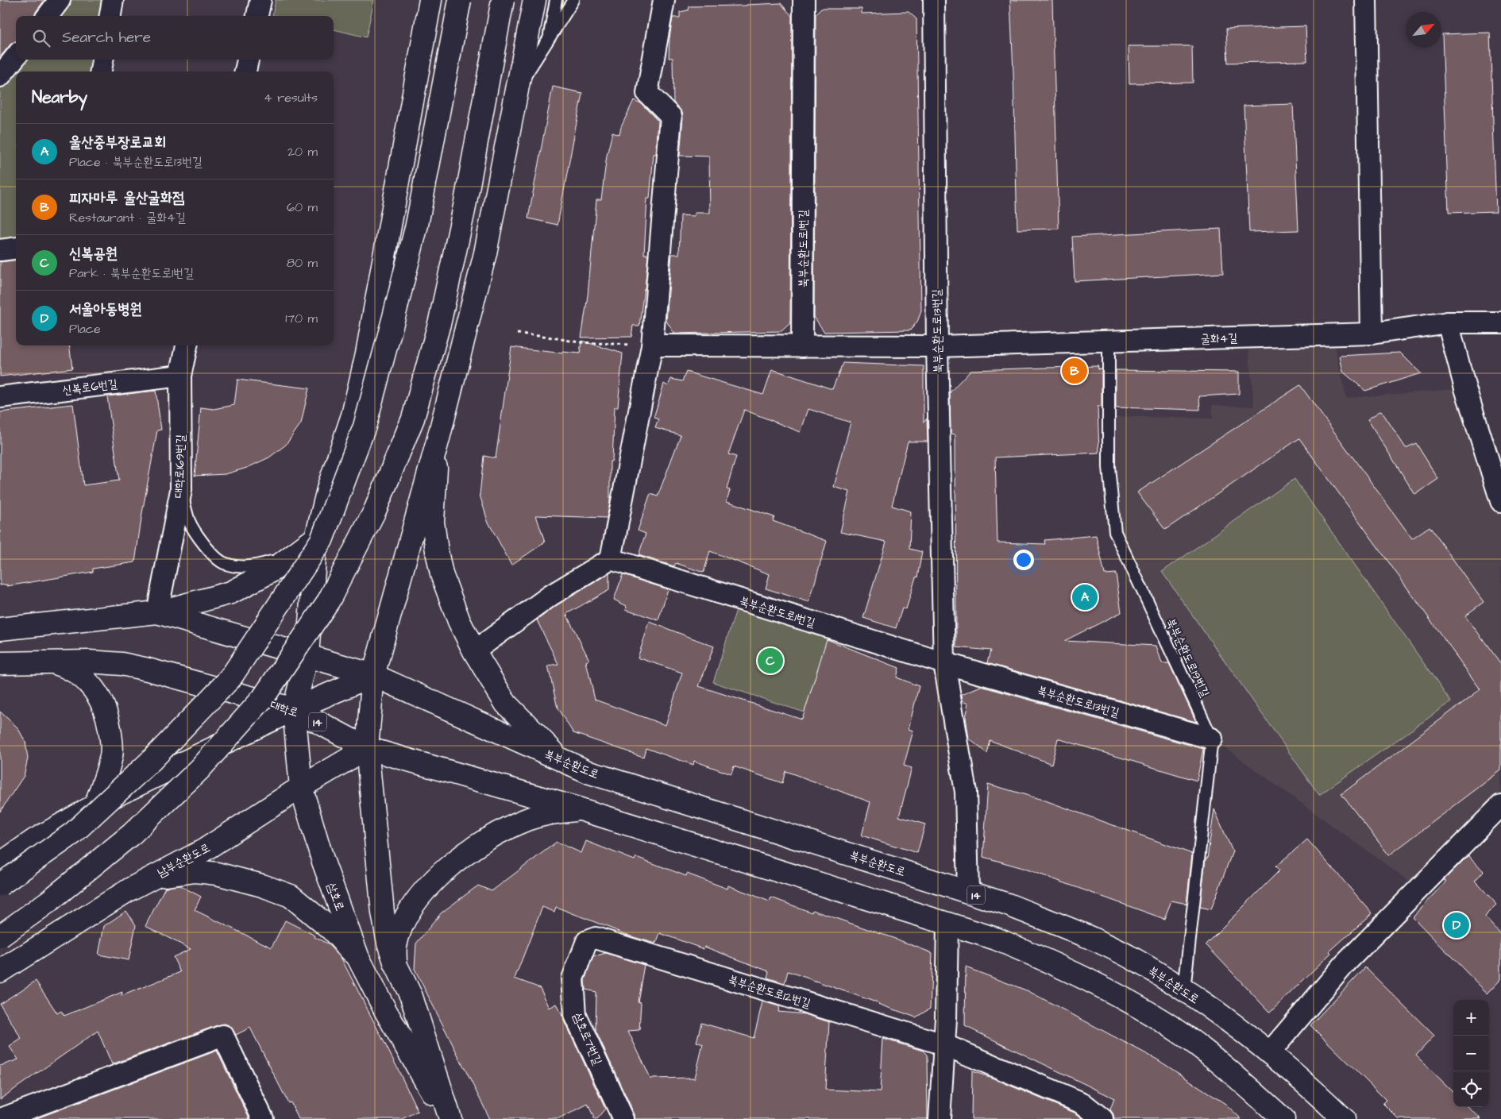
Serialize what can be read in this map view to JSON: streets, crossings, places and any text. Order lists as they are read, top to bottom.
{
  "streets": {
    "main road": [
      "대학로",
      "14",
      "북부순환도로",
      "남부순환도로",
      "삼호로"
    ],
    "street": [
      "북부순환도로1번길",
      "북부순환도로13번길",
      "굴화4길",
      "신복로6번길",
      "대학로169번길",
      "북부순환도로12번길",
      "삼호로7번길"
    ],
    "lane": ["북부순환도로19번길"]
  },
  "crossings": [
    ["북부순환도로1번길", "북부순환도로13번길"],
    ["북부순환도로1번길", "굴화4길"],
    ["북부순환도로13번길", "굴화4길"],
    ["북부순환도로13번길", "북부순환도로19번길"],
    ["북부순환도로13번길", "북부순환도로"],
    ["굴화4길", "북부순환도로19번길"],
    ["신복로6번길", "대학로169번길"],
    ["대학로169번길", "14"],
    ["대학로", "14"],
    ["대학로", "남부순환도로"],
    ["대학로", "삼호로"],
    ["14", "북부순환도로"],
    ["14", "삼호로"],
    ["남부순환도로", "삼호로"],
    ["북부순환도로12번길", "삼호로7번길"]
  ],
  "north": "top right",
  "page": {
    "search": "Search here",
    "heading": ["Nearby", "4 results"],
    "list": [
      {
        "mark": "A",
        "name": "울산중부장로교회",
        "note": "Place · 북부순환도로13번길",
        "value": "20 m"
      },
      {
        "mark": "B",
        "name": "피자마루 울산굴화점",
        "note": "Restaurant · 굴화4길",
        "value": "60 m"
      },
      {
        "mark": "C",
        "name": "신복공원",
        "note": "Park · 북부순환도로1번길",
        "value": "80 m"
      },
      {
        "mark": "D",
        "name": "서울아동병원",
        "note": "Place",
        "value": "170 m"
      }
    ],
    "pins": [
      "B",
      "A",
      "C",
      "D"
    ],
    "map_buttons": ["+", "−"]
  }
}
